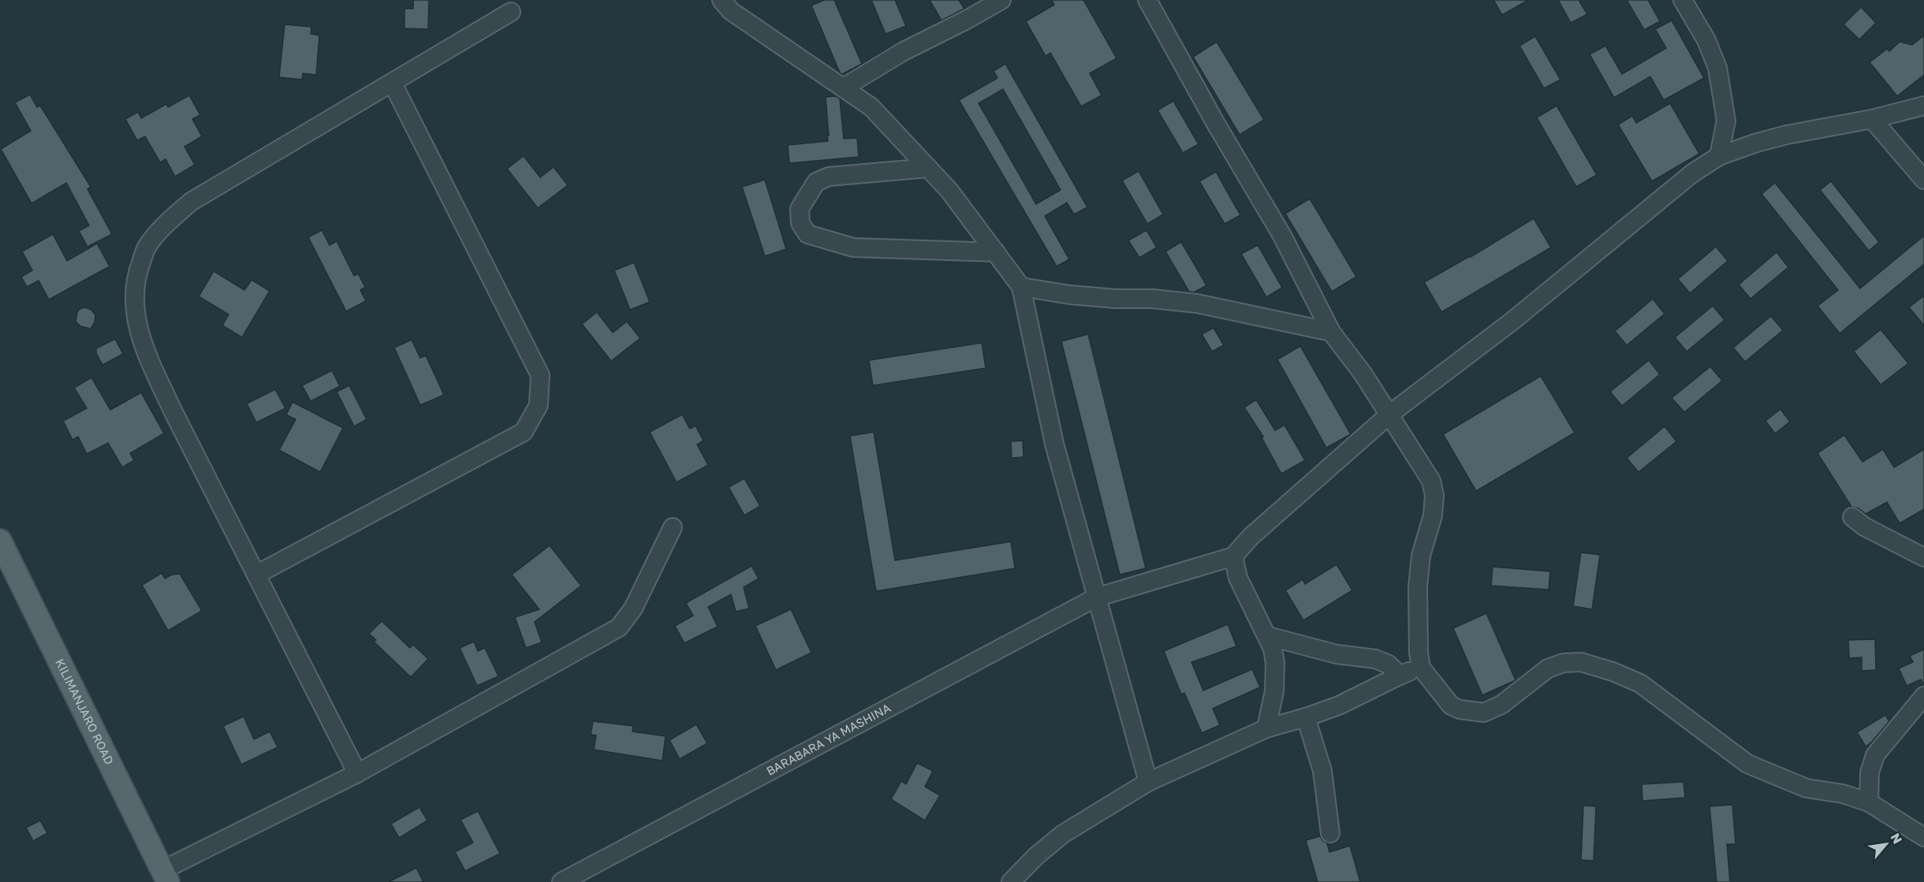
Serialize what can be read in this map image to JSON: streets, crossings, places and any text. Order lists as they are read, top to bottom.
{
  "streets": {
    "main road": ["KILIMANJARO ROAD"],
    "street": ["BARABARA YA MASHINA"]
  },
  "north": "top right"
}
